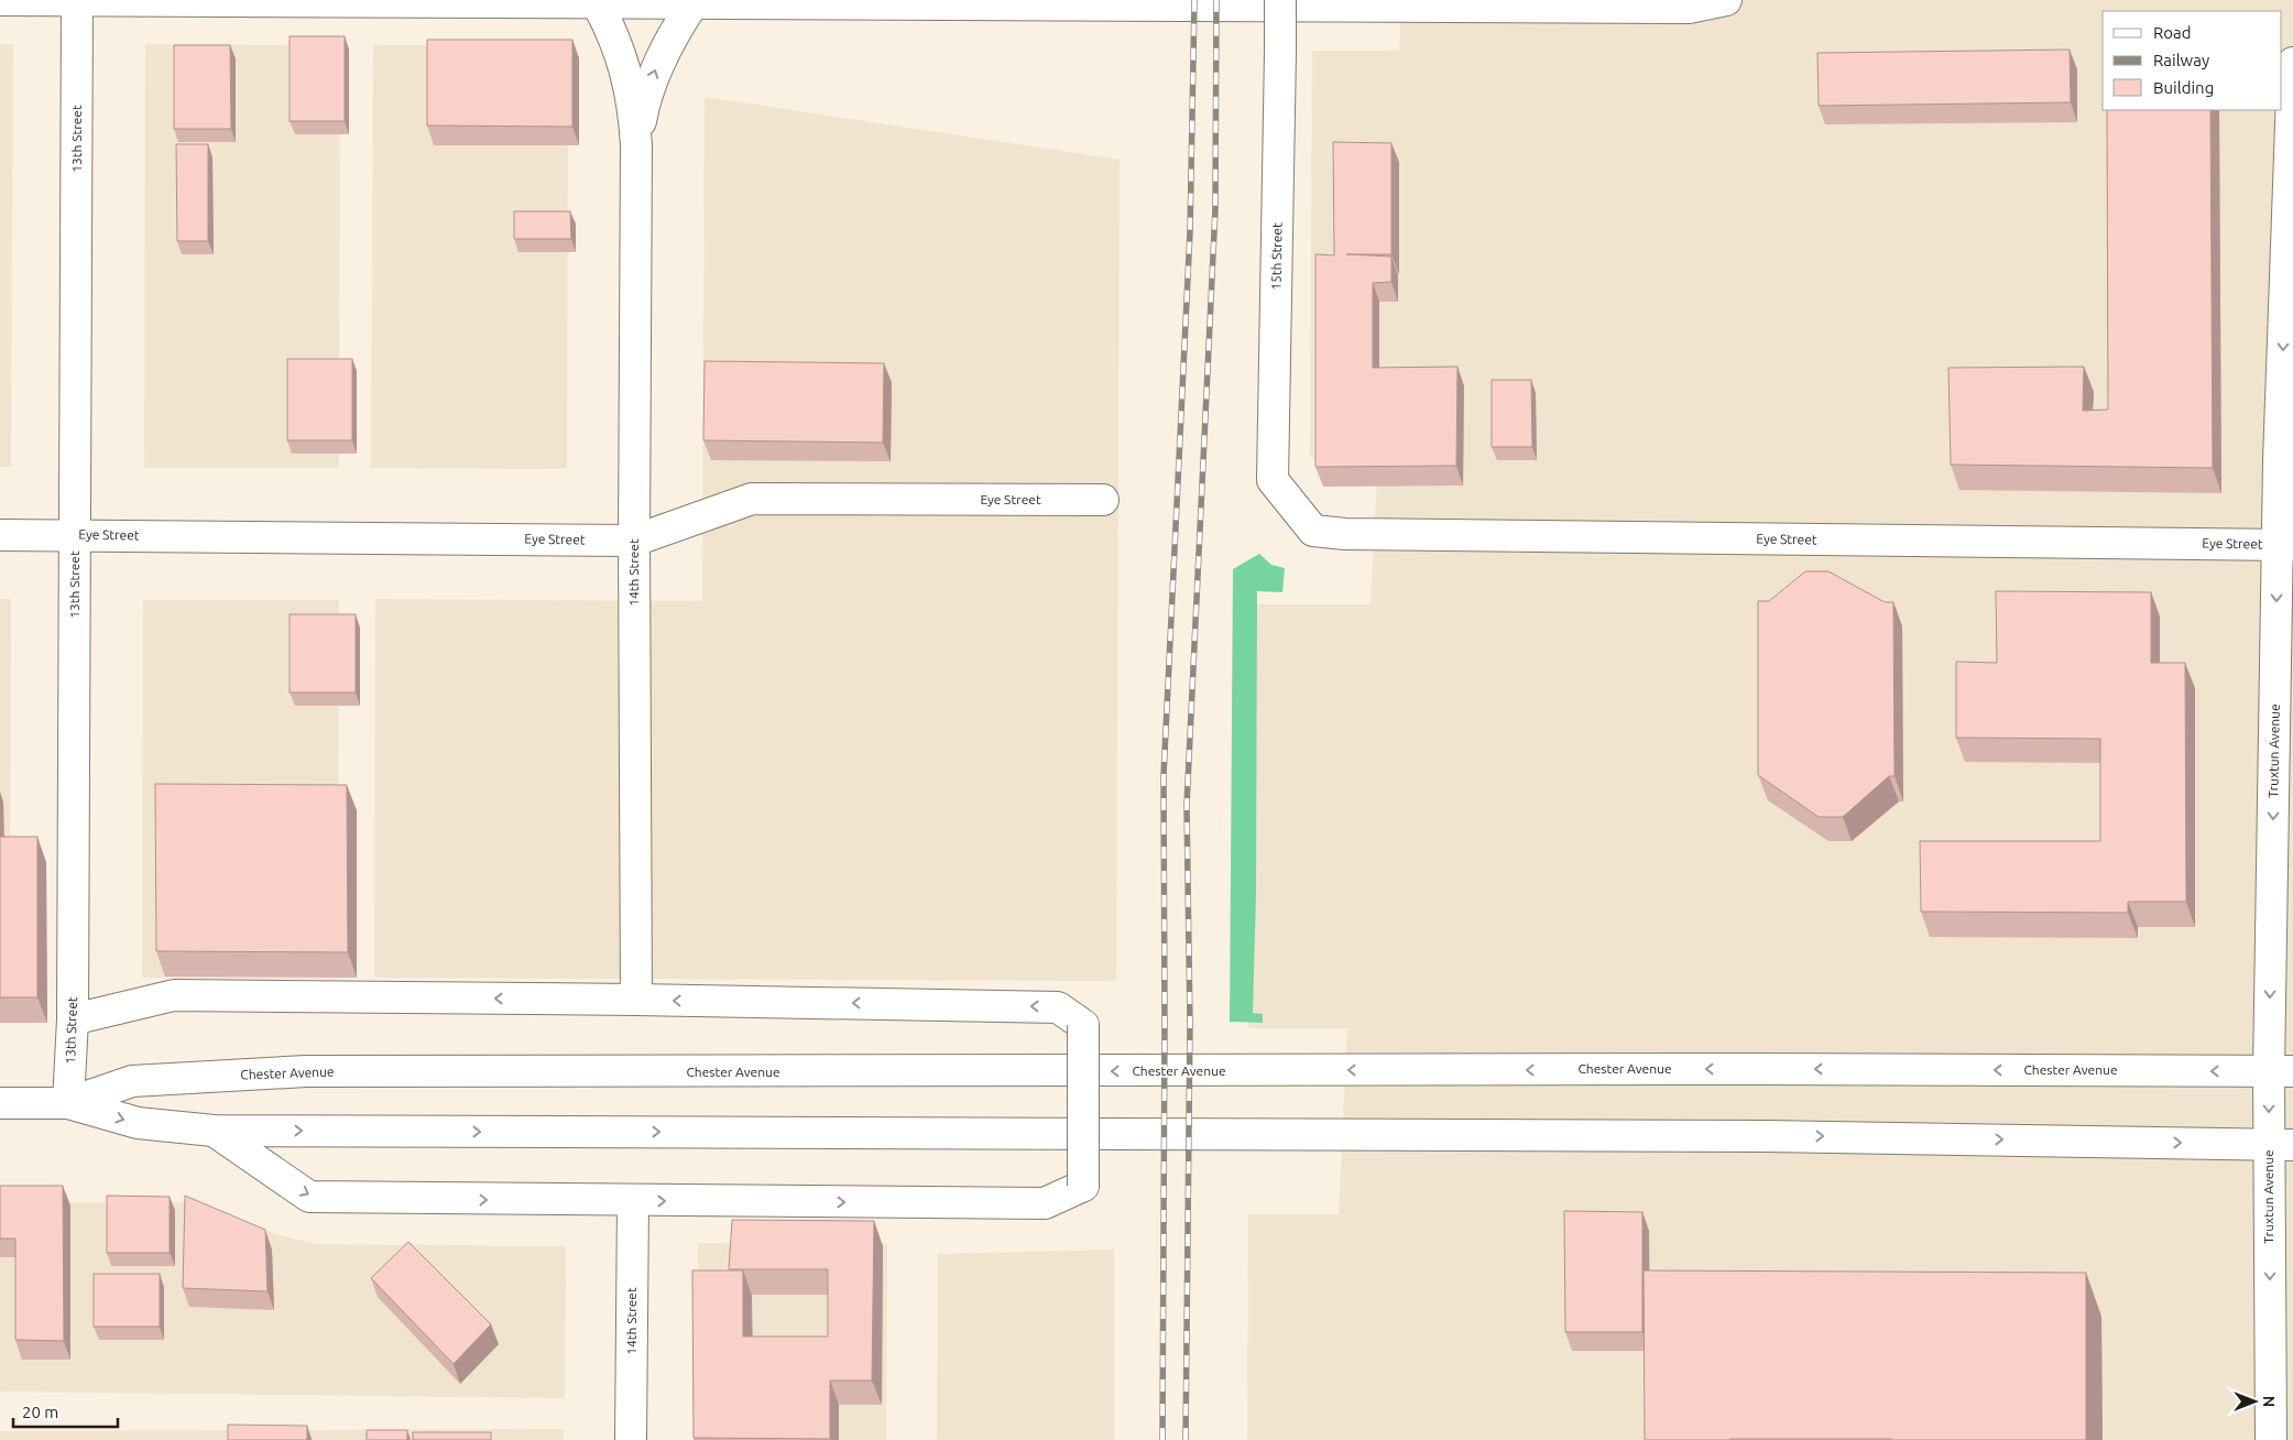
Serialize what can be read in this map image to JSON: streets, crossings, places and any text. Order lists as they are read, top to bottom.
{
  "streets": {
    "street": [
      "13th Street",
      "15th Street",
      "Eye Street",
      "14th Street",
      "Truxtun Avenue",
      "Chester Avenue"
    ]
  },
  "crossings": [
    ["13th Street", "Eye Street"],
    ["13th Street", "Chester Avenue"],
    ["15th Street", "Eye Street"],
    ["Eye Street", "14th Street"],
    ["Eye Street", "Truxtun Avenue"],
    ["Truxtun Avenue", "Chester Avenue"]
  ],
  "one_way": ["Truxtun Avenue"],
  "legend": ["Road", "Railway", "Building"],
  "scale_bar": "20 m",
  "north": "right"
}
